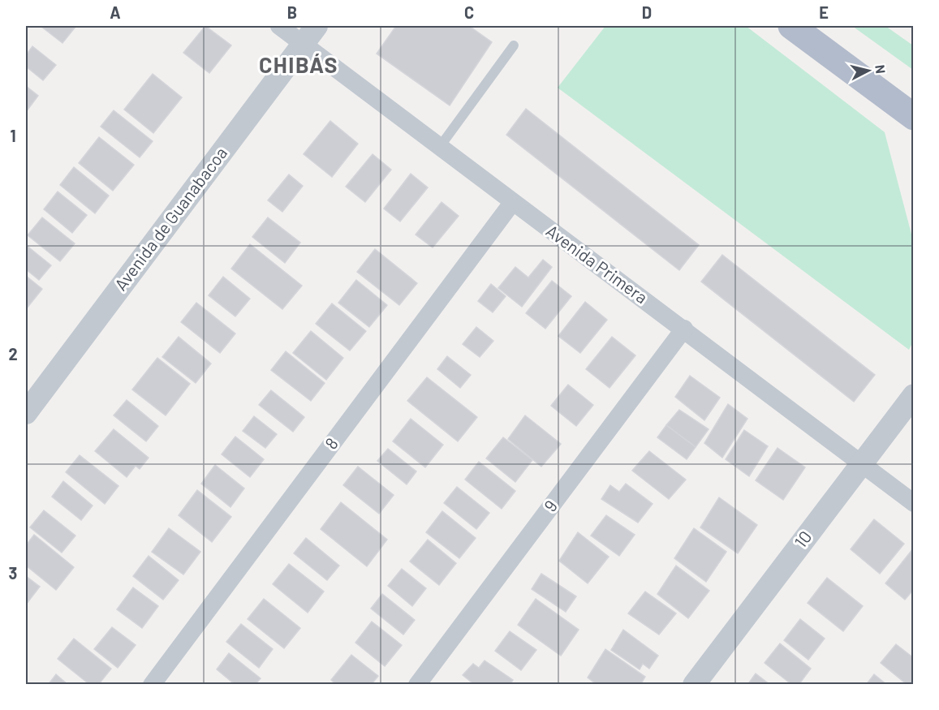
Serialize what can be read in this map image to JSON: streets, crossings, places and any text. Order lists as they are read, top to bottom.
{
  "streets": {
    "street": [
      "Avenida de Guanabacoa",
      "Avenida Primera",
      "8",
      "9",
      "10"
    ]
  },
  "crossings": [
    ["Avenida de Guanabacoa", "Avenida Primera"],
    ["Avenida Primera", "8"],
    ["Avenida Primera", "9"],
    ["Avenida Primera", "10"]
  ],
  "districts": ["CHIBÁS"],
  "north": "right",
  "grid": {
    "columns": [
      "A",
      "B",
      "C",
      "D",
      "E"
    ],
    "rows": ["1", "2", "3"]
  }
}
